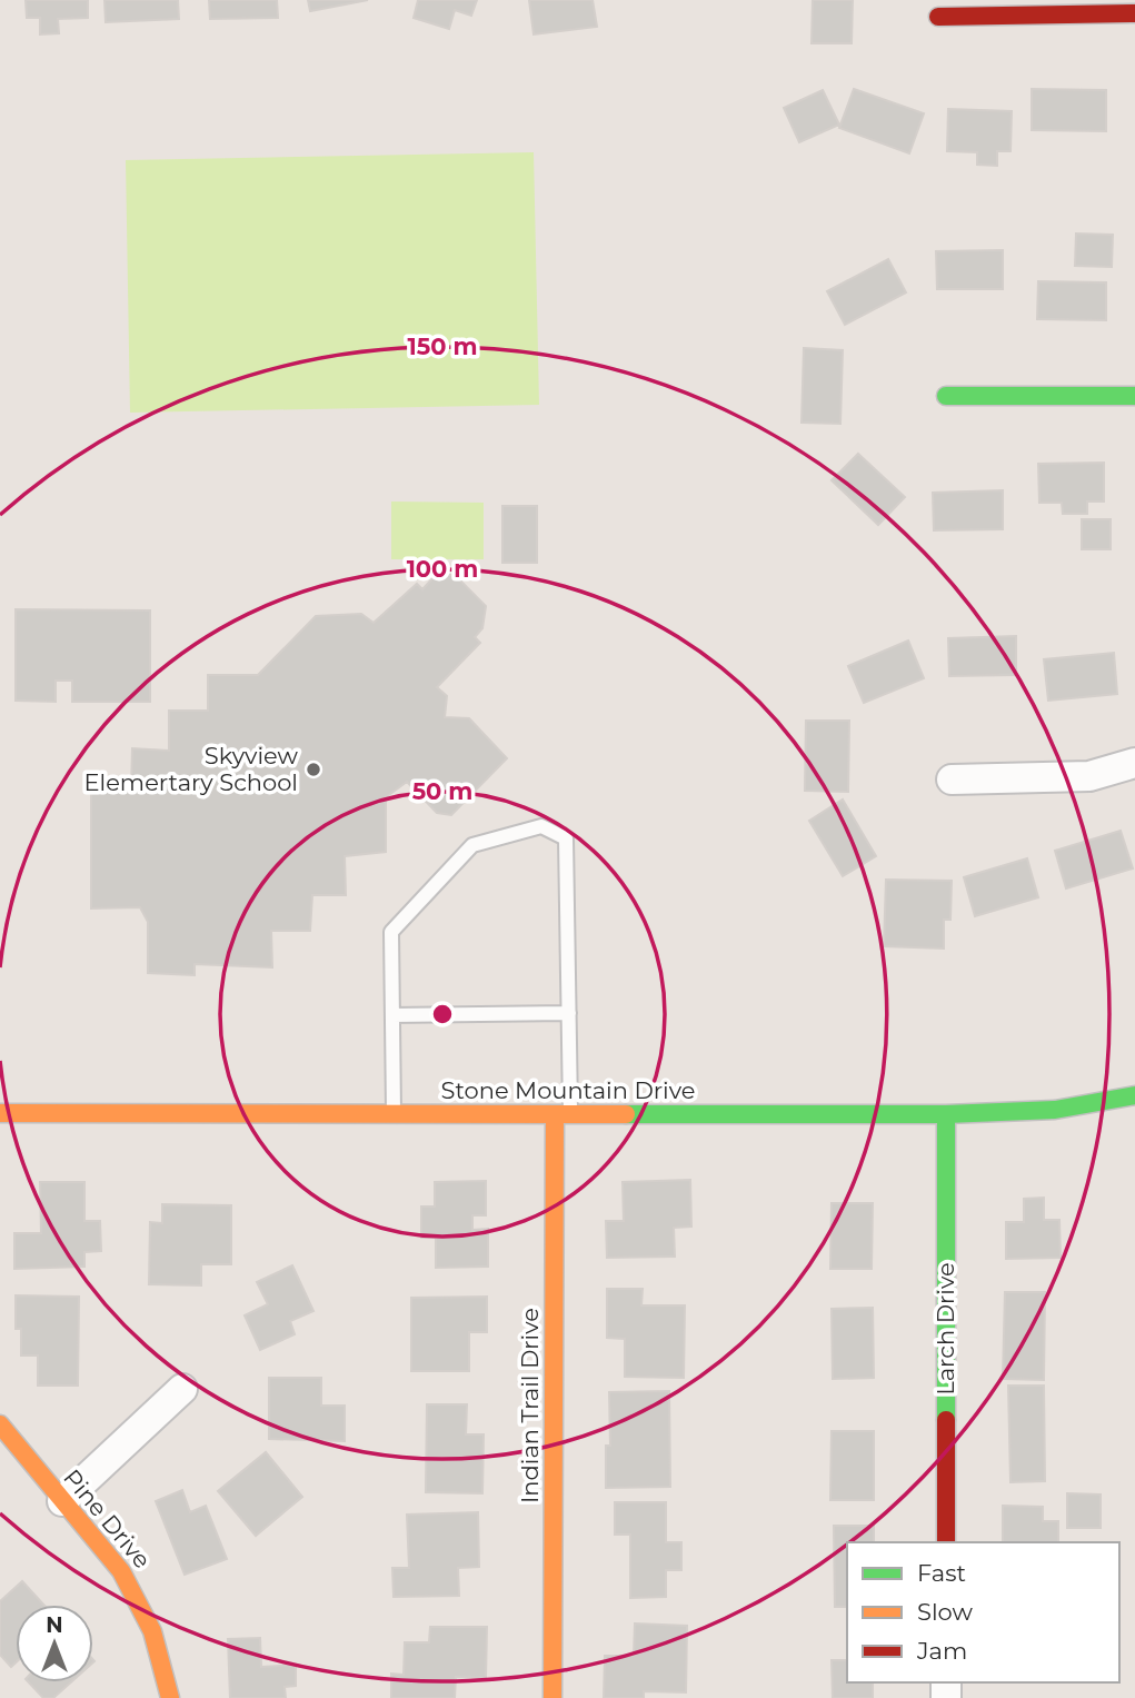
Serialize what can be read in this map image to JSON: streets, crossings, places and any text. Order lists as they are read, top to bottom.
{
  "streets": {
    "street": [
      "Stone Mountain Drive",
      "Larch Drive",
      "Indian Trail Drive",
      "Pine Drive"
    ]
  },
  "crossings": [
    ["Stone Mountain Drive", "Larch Drive"],
    ["Stone Mountain Drive", "Indian Trail Drive"]
  ],
  "places": ["Skyview Elemertary School"],
  "legend": ["Fast", "Slow", "Jam"],
  "north": "top",
  "rings": ["150 m", "100 m", "50 m"]
}
